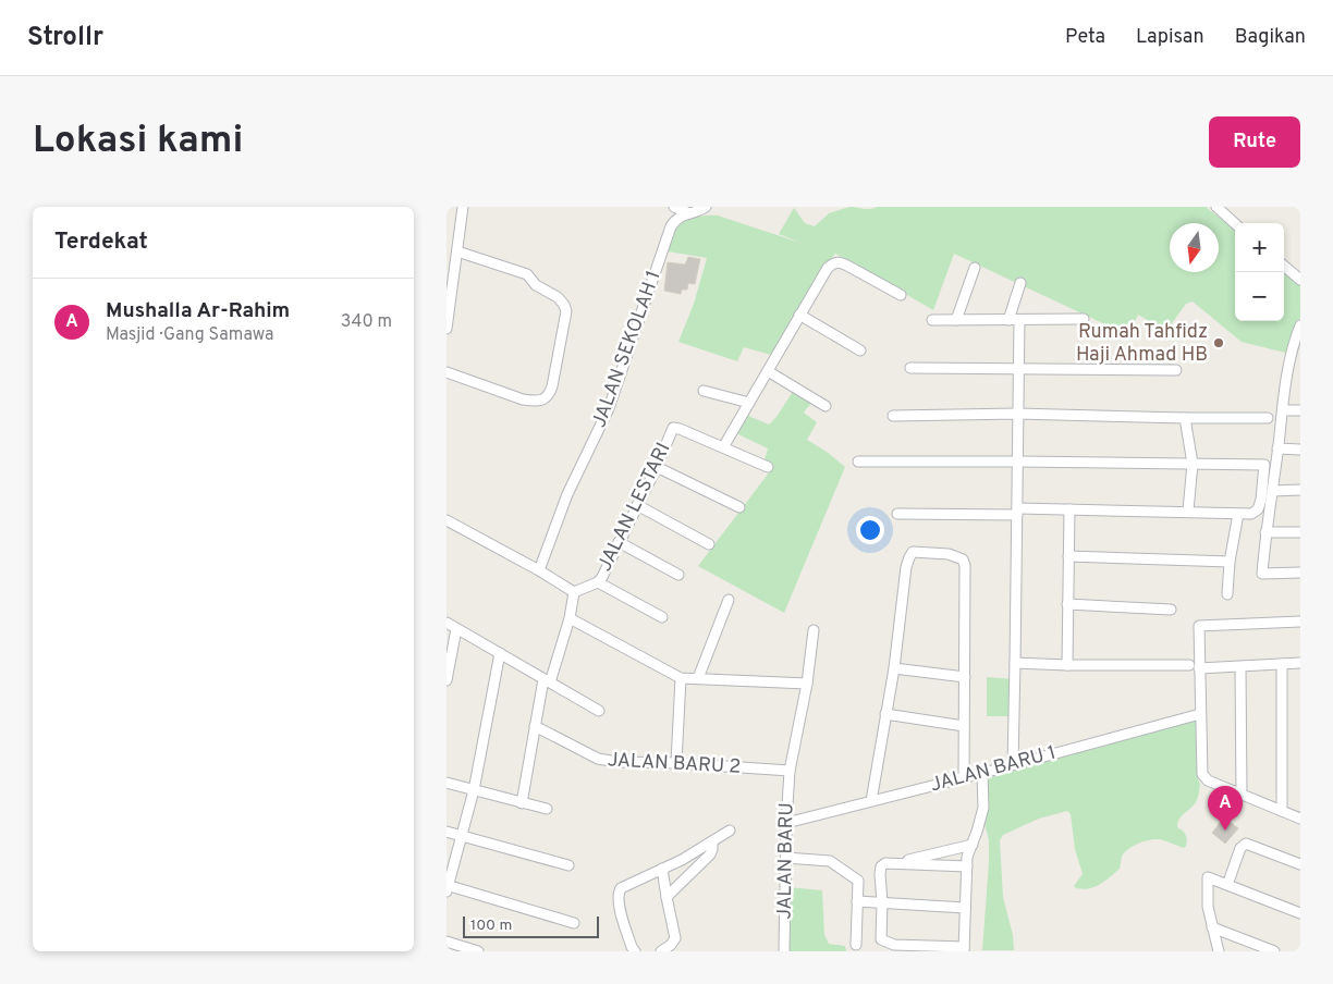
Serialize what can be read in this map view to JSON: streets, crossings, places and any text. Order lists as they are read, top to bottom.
{
  "streets": {
    "street": [
      "JALAN SEKOLAH 1",
      "JALAN LESTARI",
      "JALAN BARU 2",
      "JALAN BARU 1",
      "JALAN BARU"
    ]
  },
  "crossings": [
    ["JALAN BARU 2", "JALAN BARU"],
    ["JALAN BARU 1", "JALAN BARU"]
  ],
  "places": ["Rumah Tahfidz Haji Ahmad HB"],
  "scale_bar": "100 m",
  "north": "bottom",
  "page": {
    "header": "Strollr",
    "nav": ["Peta", "Lapisan", "Bagikan"],
    "buttons": "Rute",
    "title": "Lokasi kami",
    "heading": "Terdekat",
    "map_buttons": ["+", "−"],
    "list": [
      {
        "mark": "A",
        "name": "Mushalla Ar-Rahim",
        "note": "Masjid · Gang Samawa",
        "value": "340 m"
      }
    ],
    "pins": "A",
    "scale": "100 m"
  }
}
